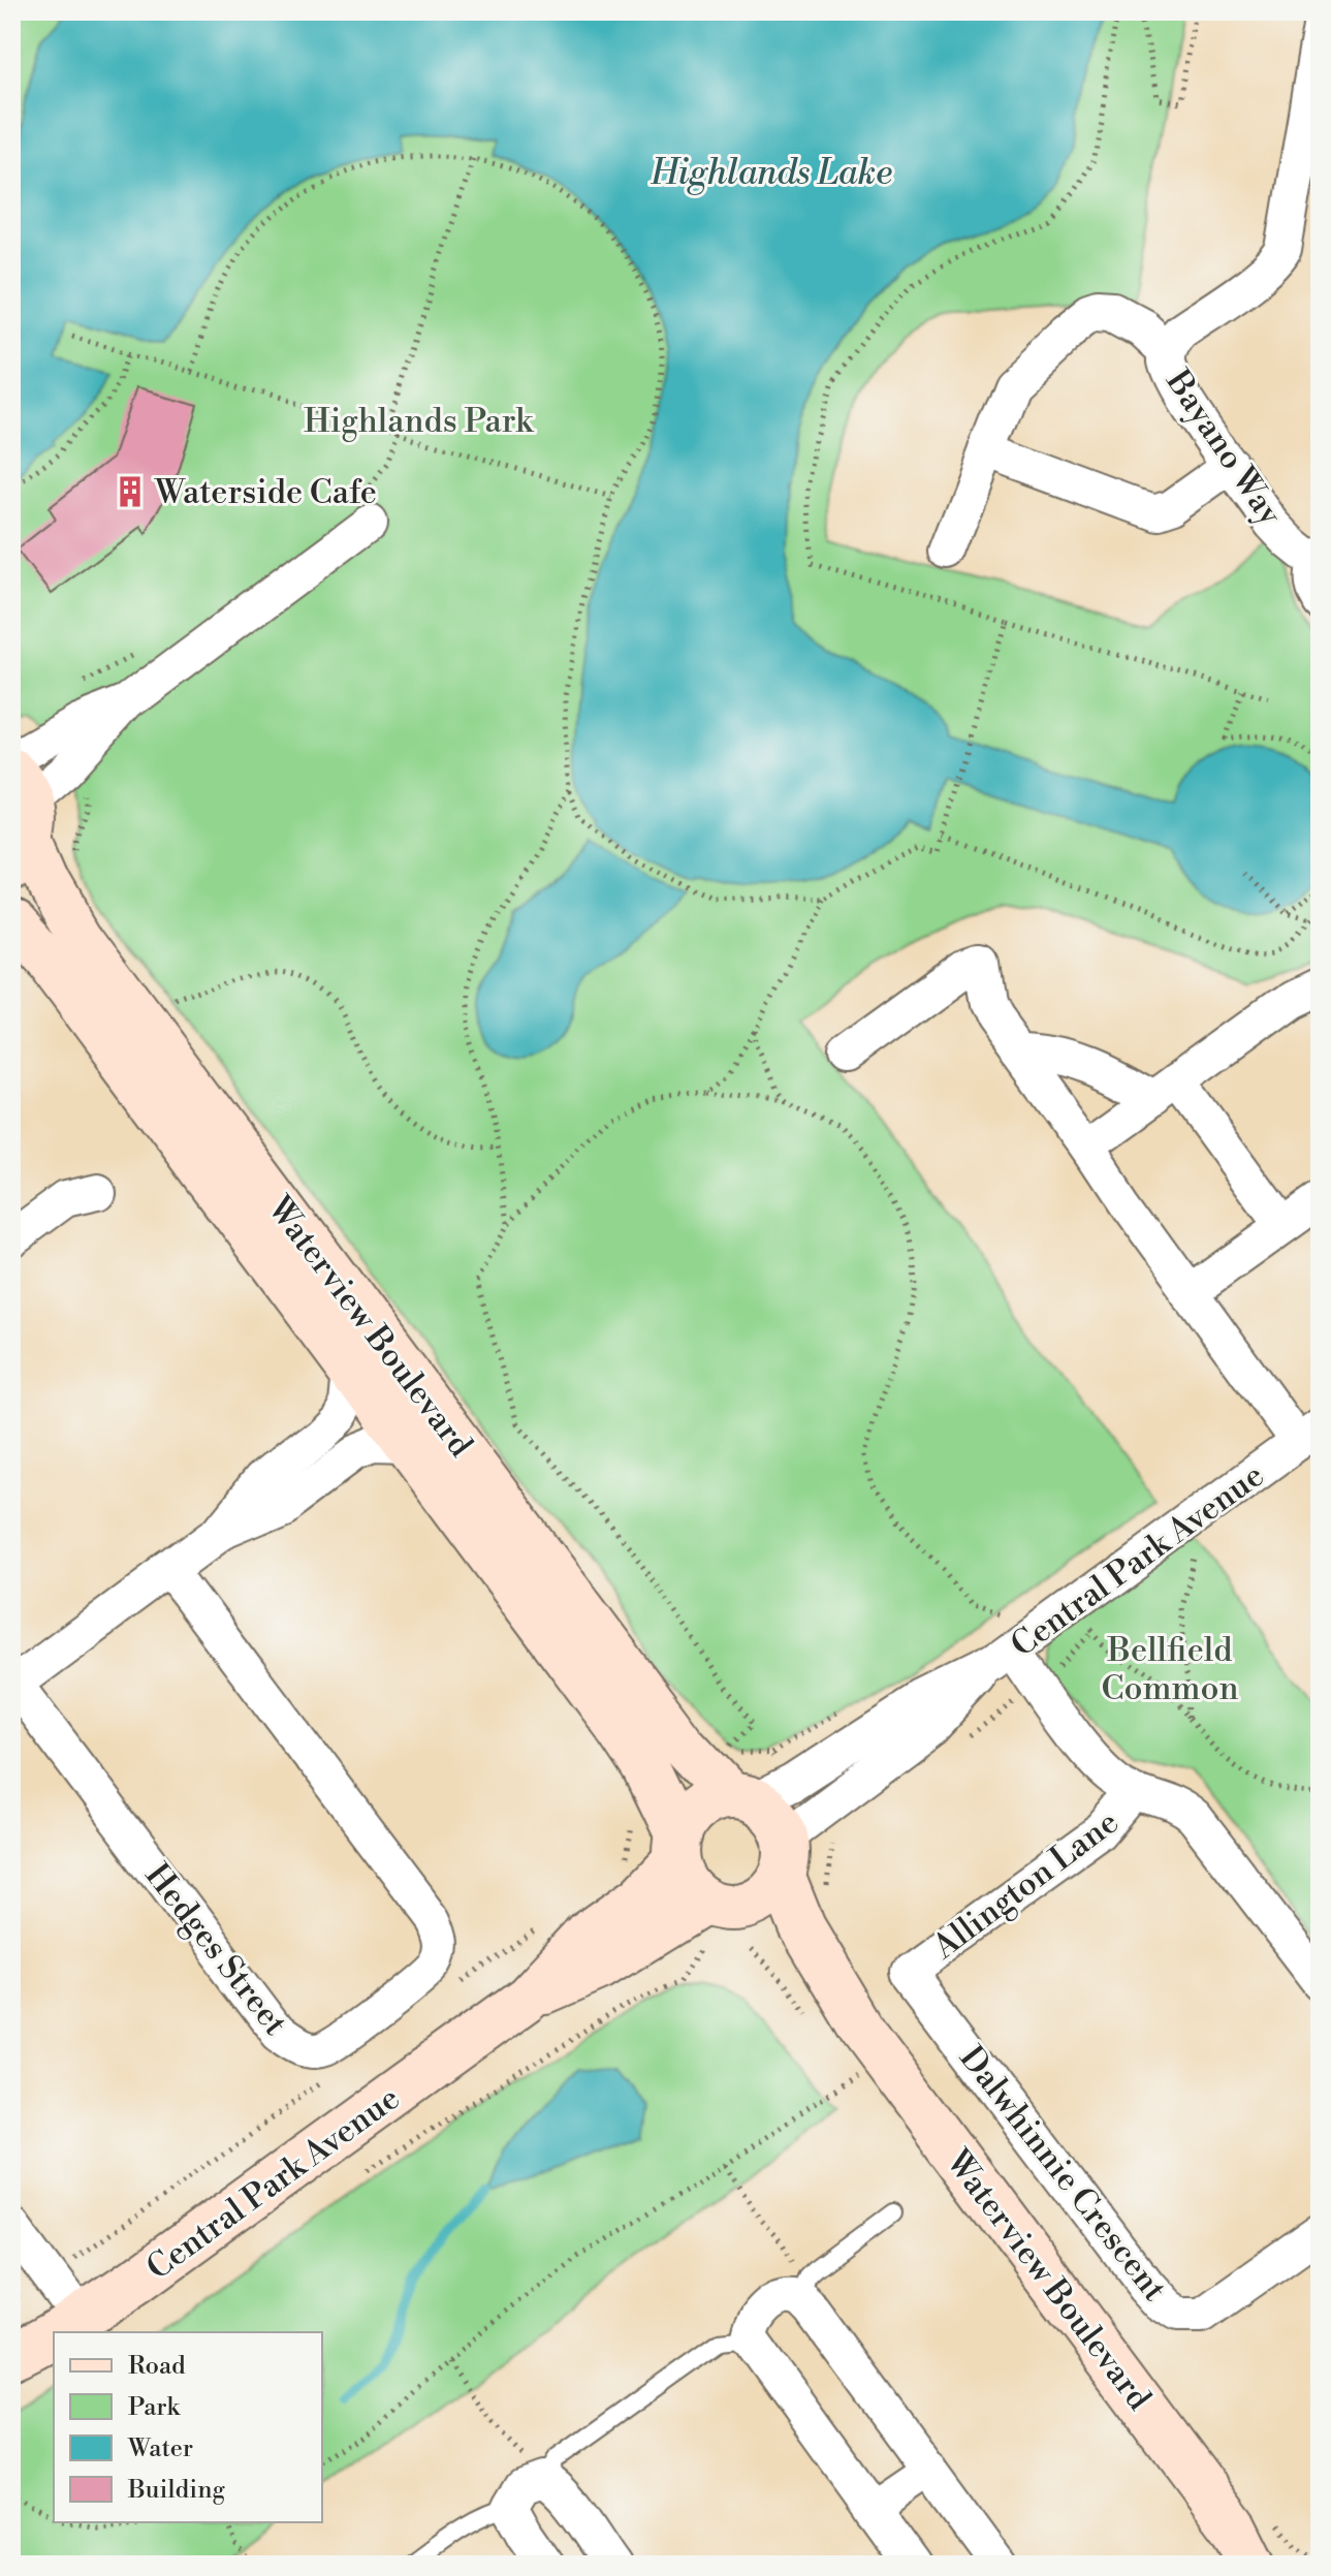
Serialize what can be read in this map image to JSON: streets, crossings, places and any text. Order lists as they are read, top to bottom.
{
  "streets": {
    "street": [
      "Bayano Way",
      "Waterview Boulevard",
      "Central Park Avenue",
      "Allington Lane",
      "Hedges Street",
      "Dalwhinnie Crescent"
    ]
  },
  "crossings": [
    ["Waterview Boulevard", "Central Park Avenue"],
    ["Allington Lane", "Dalwhinnie Crescent"]
  ],
  "water": ["Highlands Lake"],
  "parks": ["Highlands Park", "Bellfield Common"],
  "places": {
    "building": ["Waterside Cafe"]
  },
  "legend": [
    "Road",
    "Park",
    "Water",
    "Building"
  ]
}
